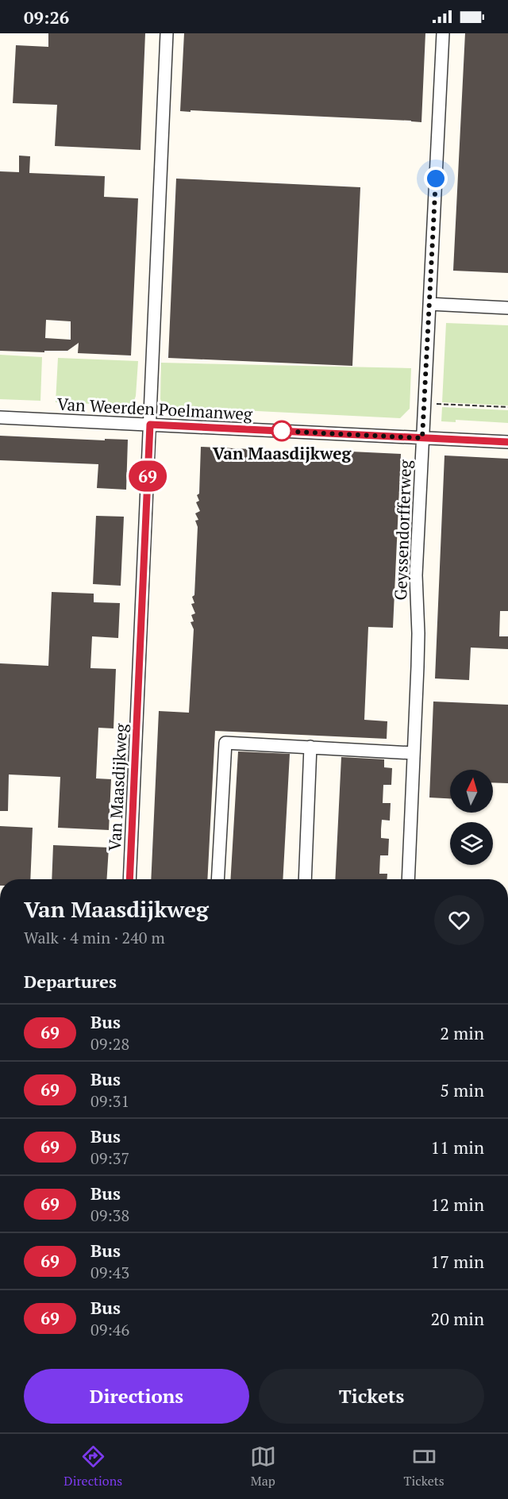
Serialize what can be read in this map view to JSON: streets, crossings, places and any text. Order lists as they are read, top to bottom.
{
  "streets": {
    "street": ["Van Weerden Poelmanweg", "Geyssendorfferweg", "Van Maasdijkweg"]
  },
  "crossings": [
    ["Van Weerden Poelmanweg", "Geyssendorfferweg"],
    ["Van Weerden Poelmanweg", "Van Maasdijkweg"]
  ],
  "places": ["Van Maasdijkweg"],
  "lines": ["bus line 69"],
  "north": "top",
  "page": {
    "status": "09:26",
    "on_map": "69",
    "heading": [
      ["Van Maasdijkweg", "Walk · 4 min · 240 m"],
      "Departures"
    ],
    "list": [
      {
        "mark": "69",
        "name": "Bus",
        "note": "09:28",
        "value": "2 min"
      },
      {
        "mark": "69",
        "name": "Bus",
        "note": "09:31",
        "value": "5 min"
      },
      {
        "mark": "69",
        "name": "Bus",
        "note": "09:37",
        "value": "11 min"
      },
      {
        "mark": "69",
        "name": "Bus",
        "note": "09:38",
        "value": "12 min"
      },
      {
        "mark": "69",
        "name": "Bus",
        "note": "09:43",
        "value": "17 min"
      },
      {
        "mark": "69",
        "name": "Bus",
        "note": "09:46",
        "value": "20 min"
      }
    ],
    "buttons": ["Directions", "Tickets"],
    "tabs": ["Directions", "Map", "Tickets"]
  }
}
